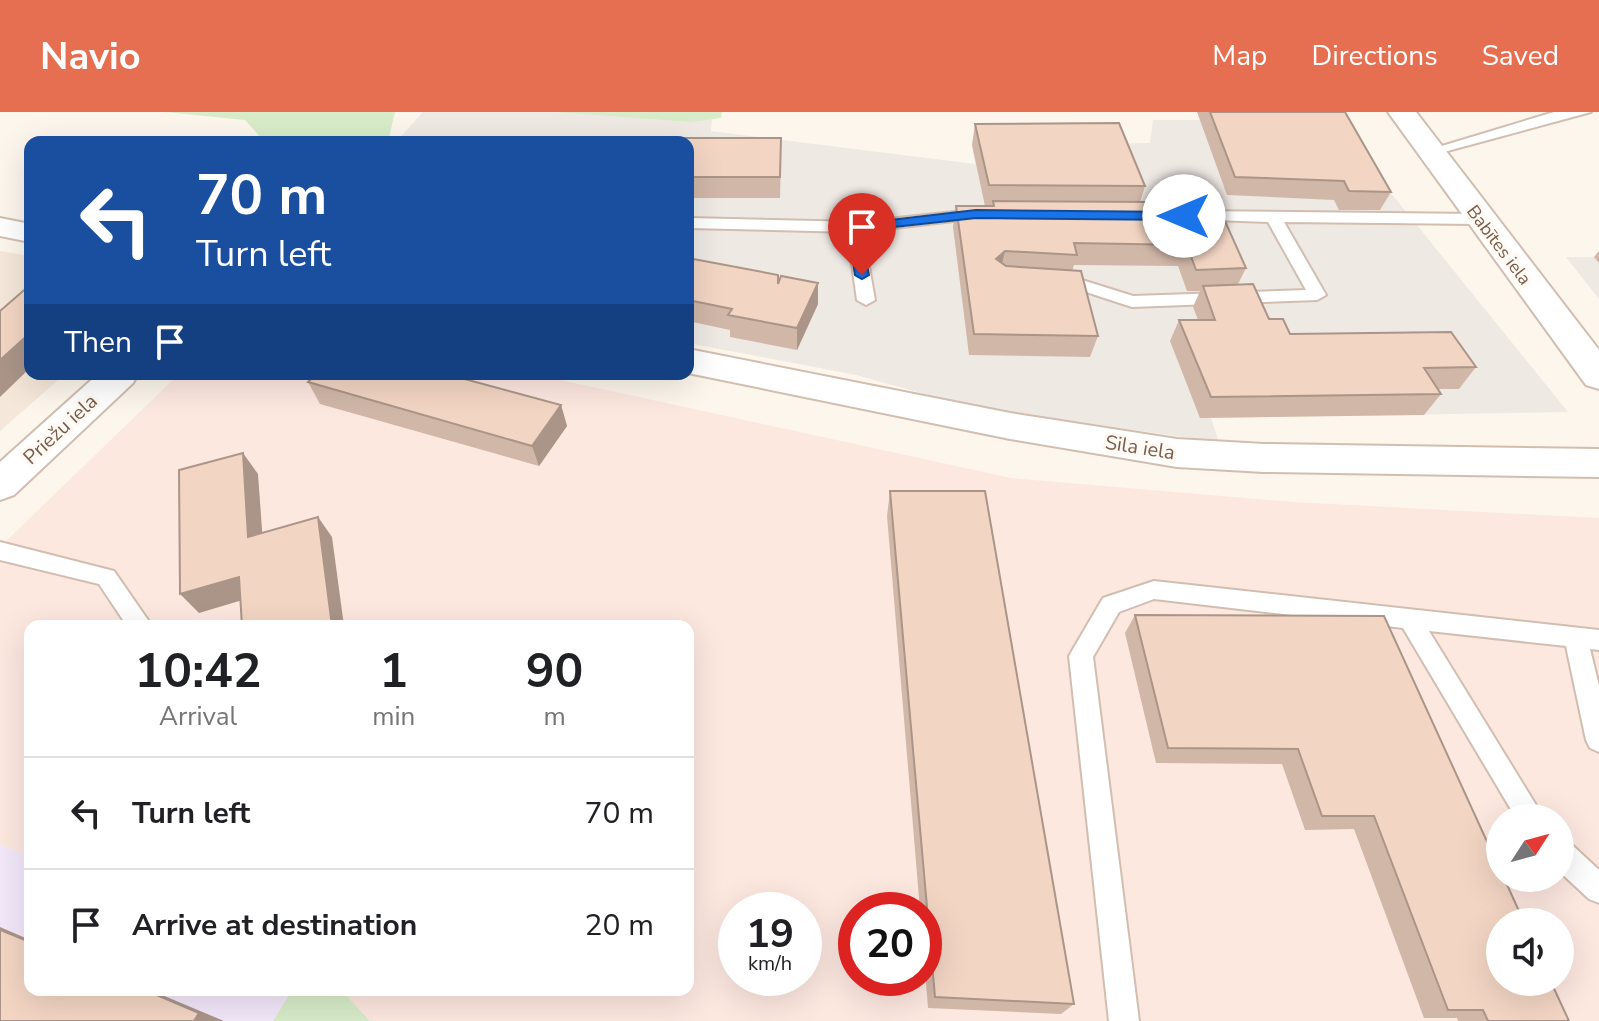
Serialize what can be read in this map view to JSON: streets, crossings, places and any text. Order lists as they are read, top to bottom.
{
  "streets": {
    "street": ["Babītes iela", "Priežu iela", "Sila iela"]
  },
  "north": "top right",
  "page": {
    "header": "Navio",
    "nav": ["Map", "Directions", "Saved"],
    "turn": ["70 m", "Turn left"],
    "then": "Then",
    "eta": [
      "10:42",
      "Arrival",
      "1",
      "min",
      "90",
      "m"
    ],
    "list": [
      {
        "name": "Turn left",
        "value": "70 m"
      },
      {
        "name": "Arrive at destination",
        "value": "20 m"
      }
    ],
    "speed": "19 km/h",
    "limit": "20"
  }
}
